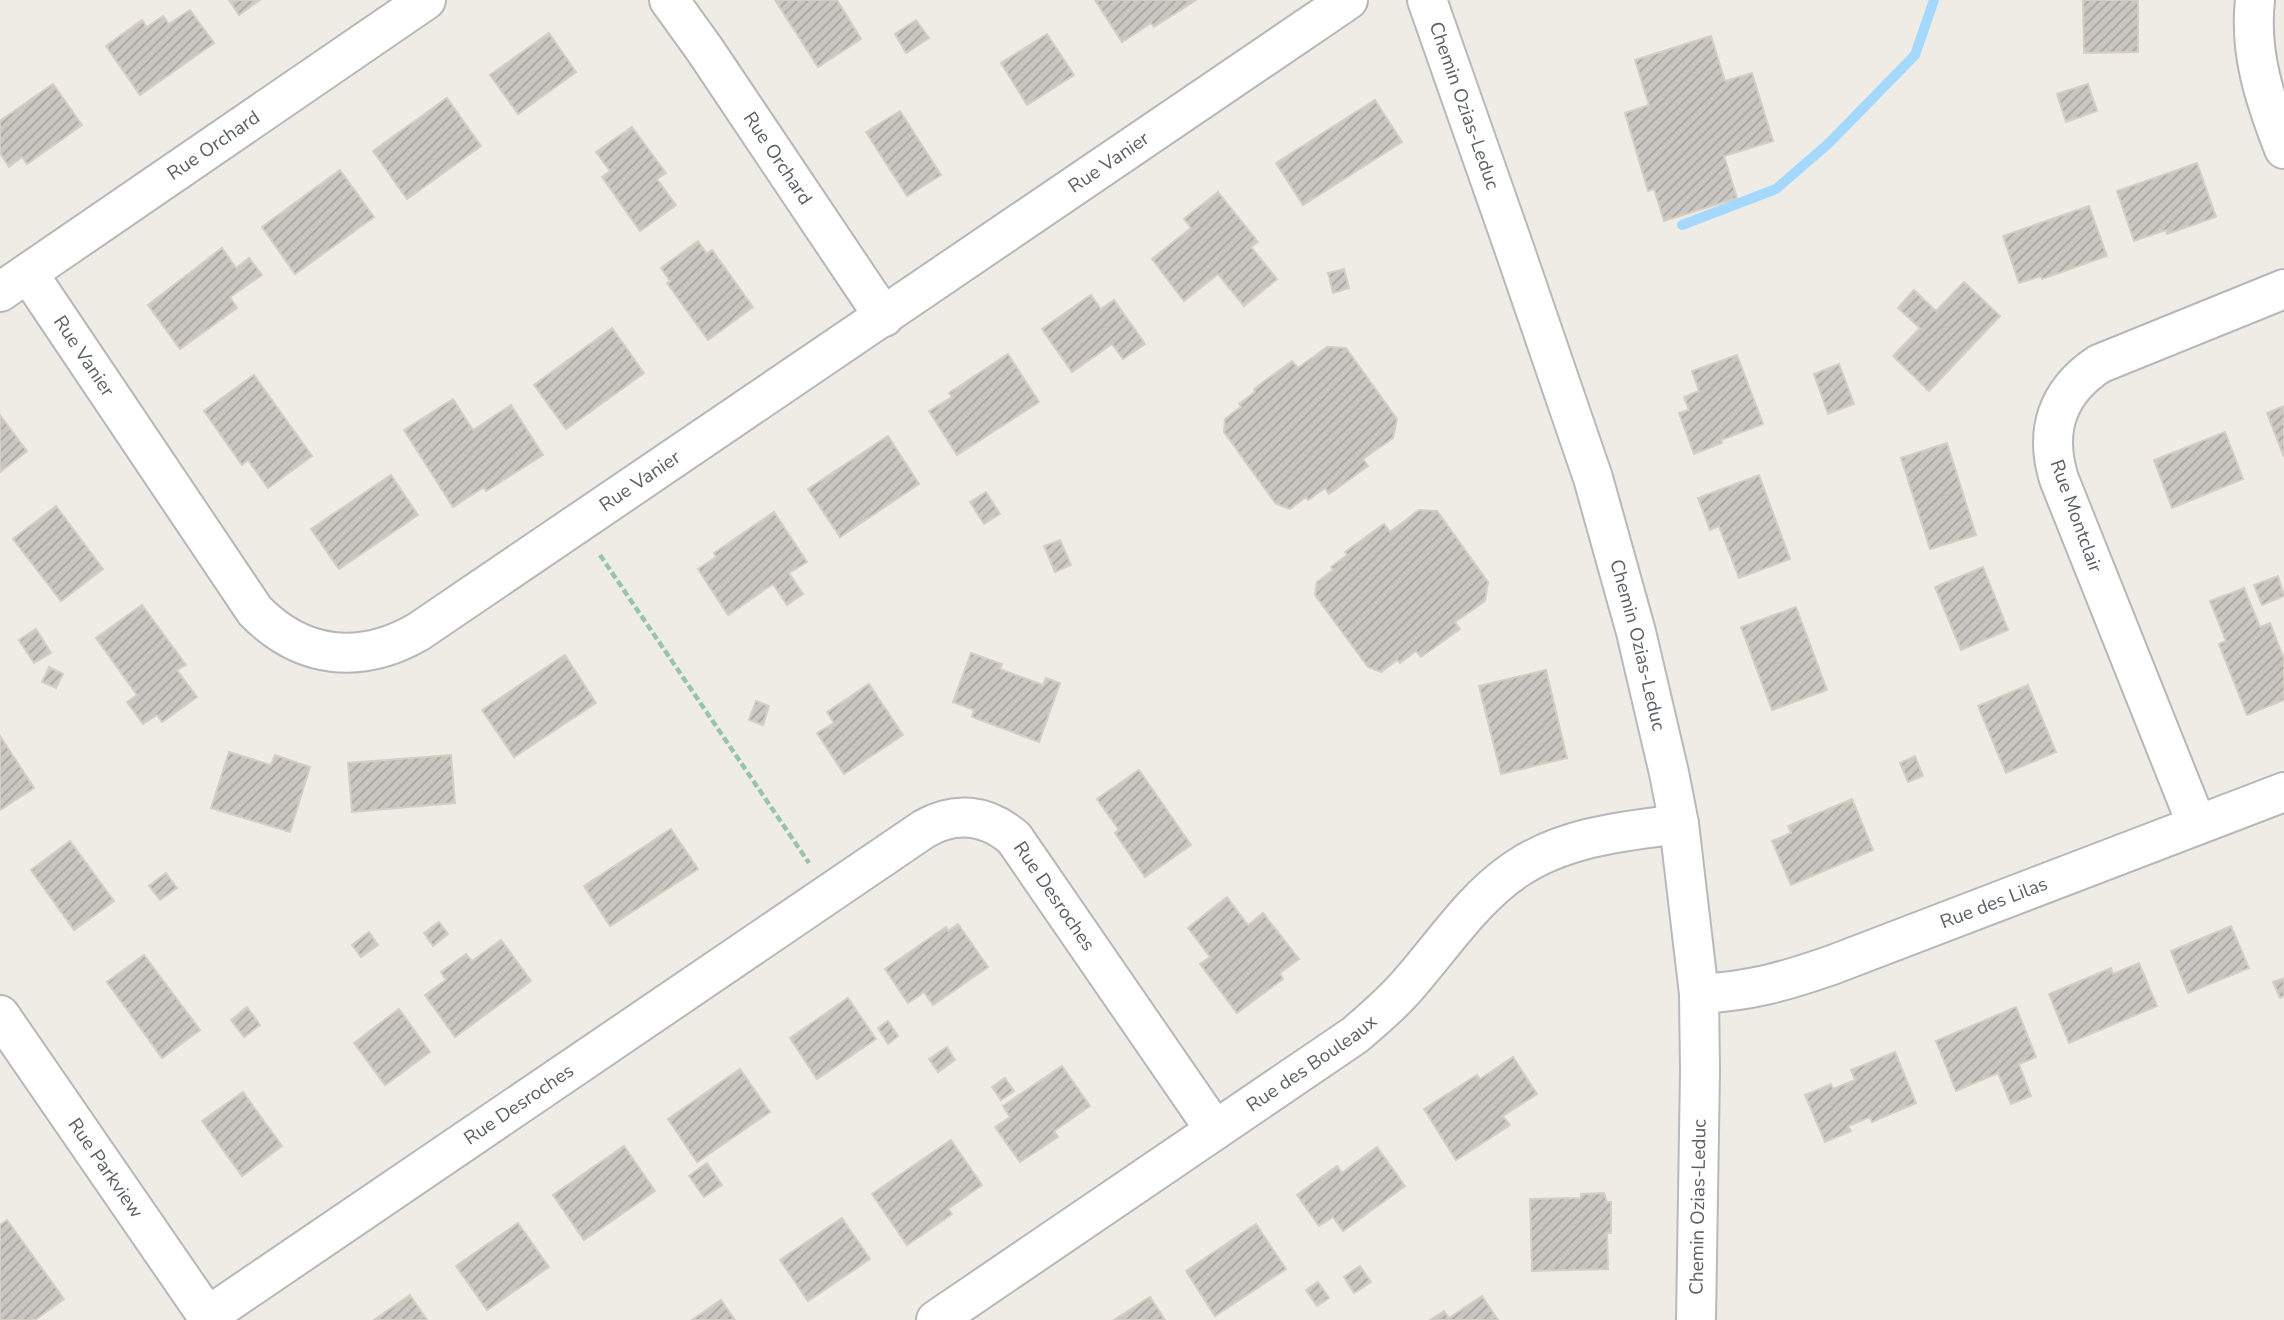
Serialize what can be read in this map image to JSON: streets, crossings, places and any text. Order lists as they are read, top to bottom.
{
  "streets": {
    "street": [
      "Chemin Ozias-Leduc",
      "Rue Orchard",
      "Rue Vanier",
      "Rue Montclair",
      "Rue Desroches",
      "Rue des Lilas",
      "Rue des Bouleaux",
      "Rue Parkview"
    ]
  },
  "crossings": [
    ["Chemin Ozias-Leduc", "Rue des Lilas"],
    ["Chemin Ozias-Leduc", "Rue des Bouleaux"],
    ["Rue Orchard", "Rue Vanier"],
    ["Rue Montclair", "Rue des Lilas"],
    ["Rue Desroches", "Rue des Bouleaux"],
    ["Rue Desroches", "Rue Parkview"]
  ]
}
